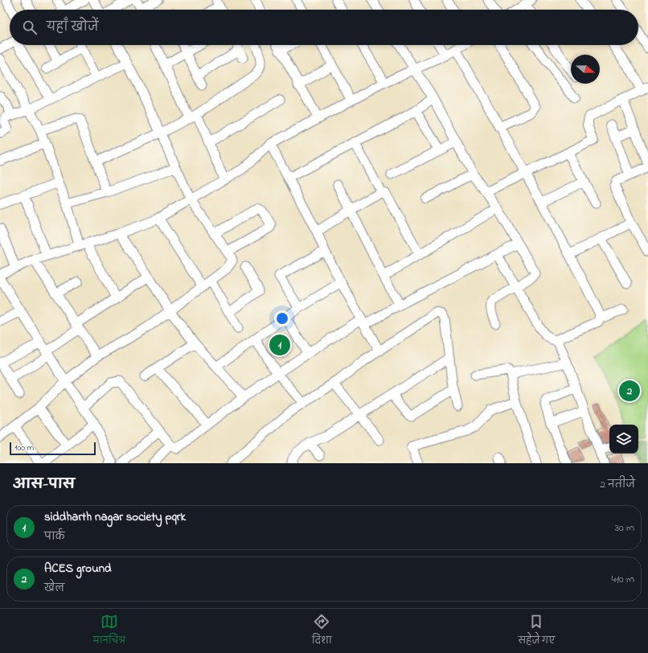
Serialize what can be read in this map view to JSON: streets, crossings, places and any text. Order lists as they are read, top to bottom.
{
  "scale_bar": "100 m",
  "north": "right",
  "page": {
    "search": "यहाँ खोजें",
    "pins": ["1", "2"],
    "scale": "100 m",
    "heading": ["आस-पास", "2 नतीजे"],
    "list": [
      {
        "mark": "1",
        "name": "siddharth nagar society pqrk",
        "note": "पार्क",
        "value": "30 m"
      },
      {
        "mark": "2",
        "name": "ACES ground",
        "note": "खेल",
        "value": "410 m"
      }
    ],
    "nav": ["मानचित्र", "दिशा", "सहेजे गए"]
  }
}
